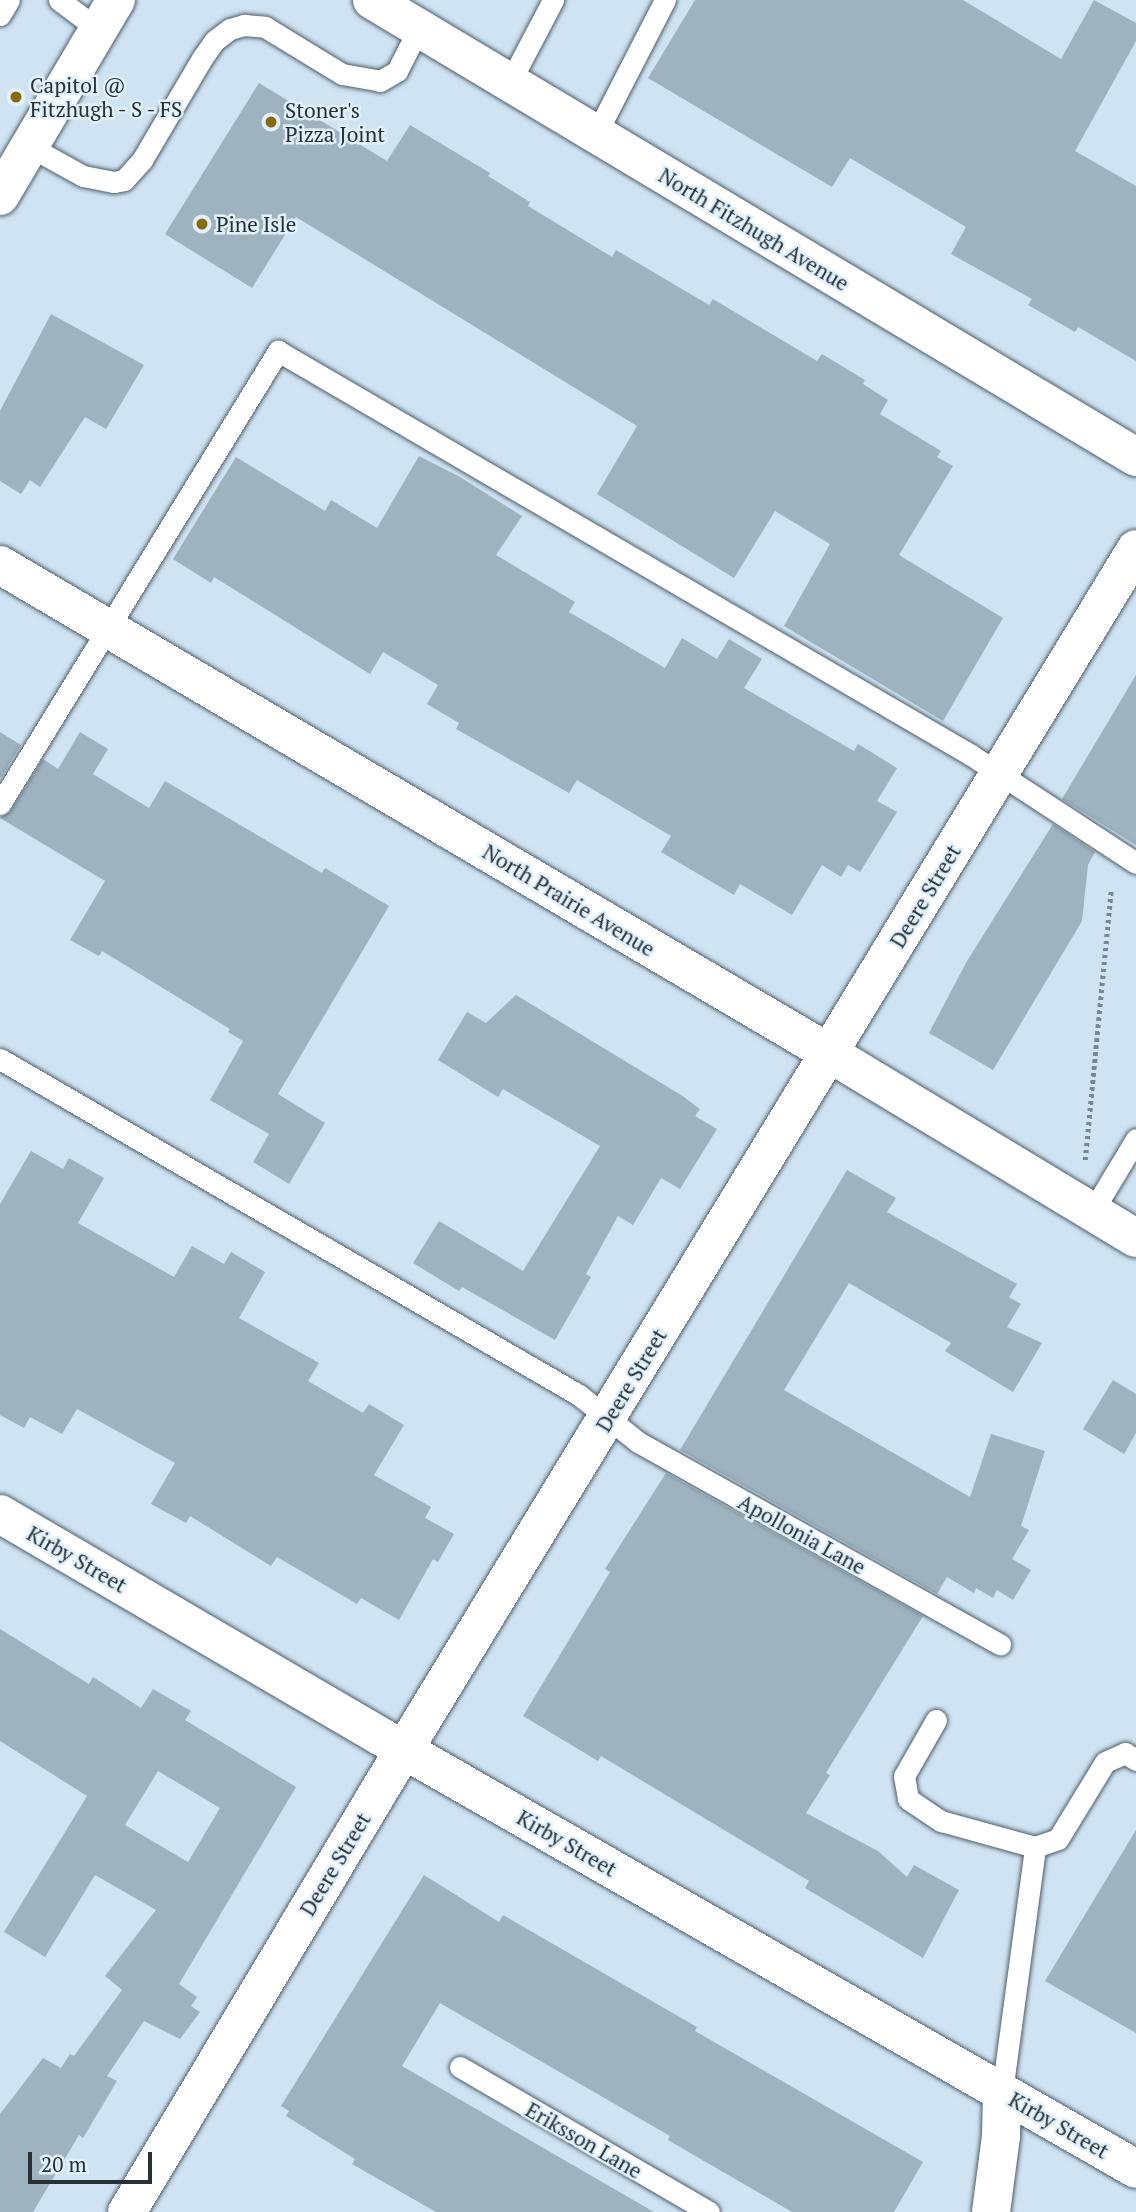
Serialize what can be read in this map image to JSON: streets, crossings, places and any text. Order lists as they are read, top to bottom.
{
  "streets": {
    "street": [
      "North Fitzhugh Avenue",
      "Deere Street",
      "North Prairie Avenue",
      "Kirby Street"
    ],
    "lane": ["Apollonia Lane", "Eriksson Lane"]
  },
  "crossings": [
    ["Deere Street", "North Prairie Avenue"],
    ["Deere Street", "Apollonia Lane"],
    ["Deere Street", "Kirby Street"]
  ],
  "places": ["Capitol @ Fitzhugh - S - FS", "Stoner's Pizza Joint", "Pine Isle"],
  "scale_bar": "20 m"
}
